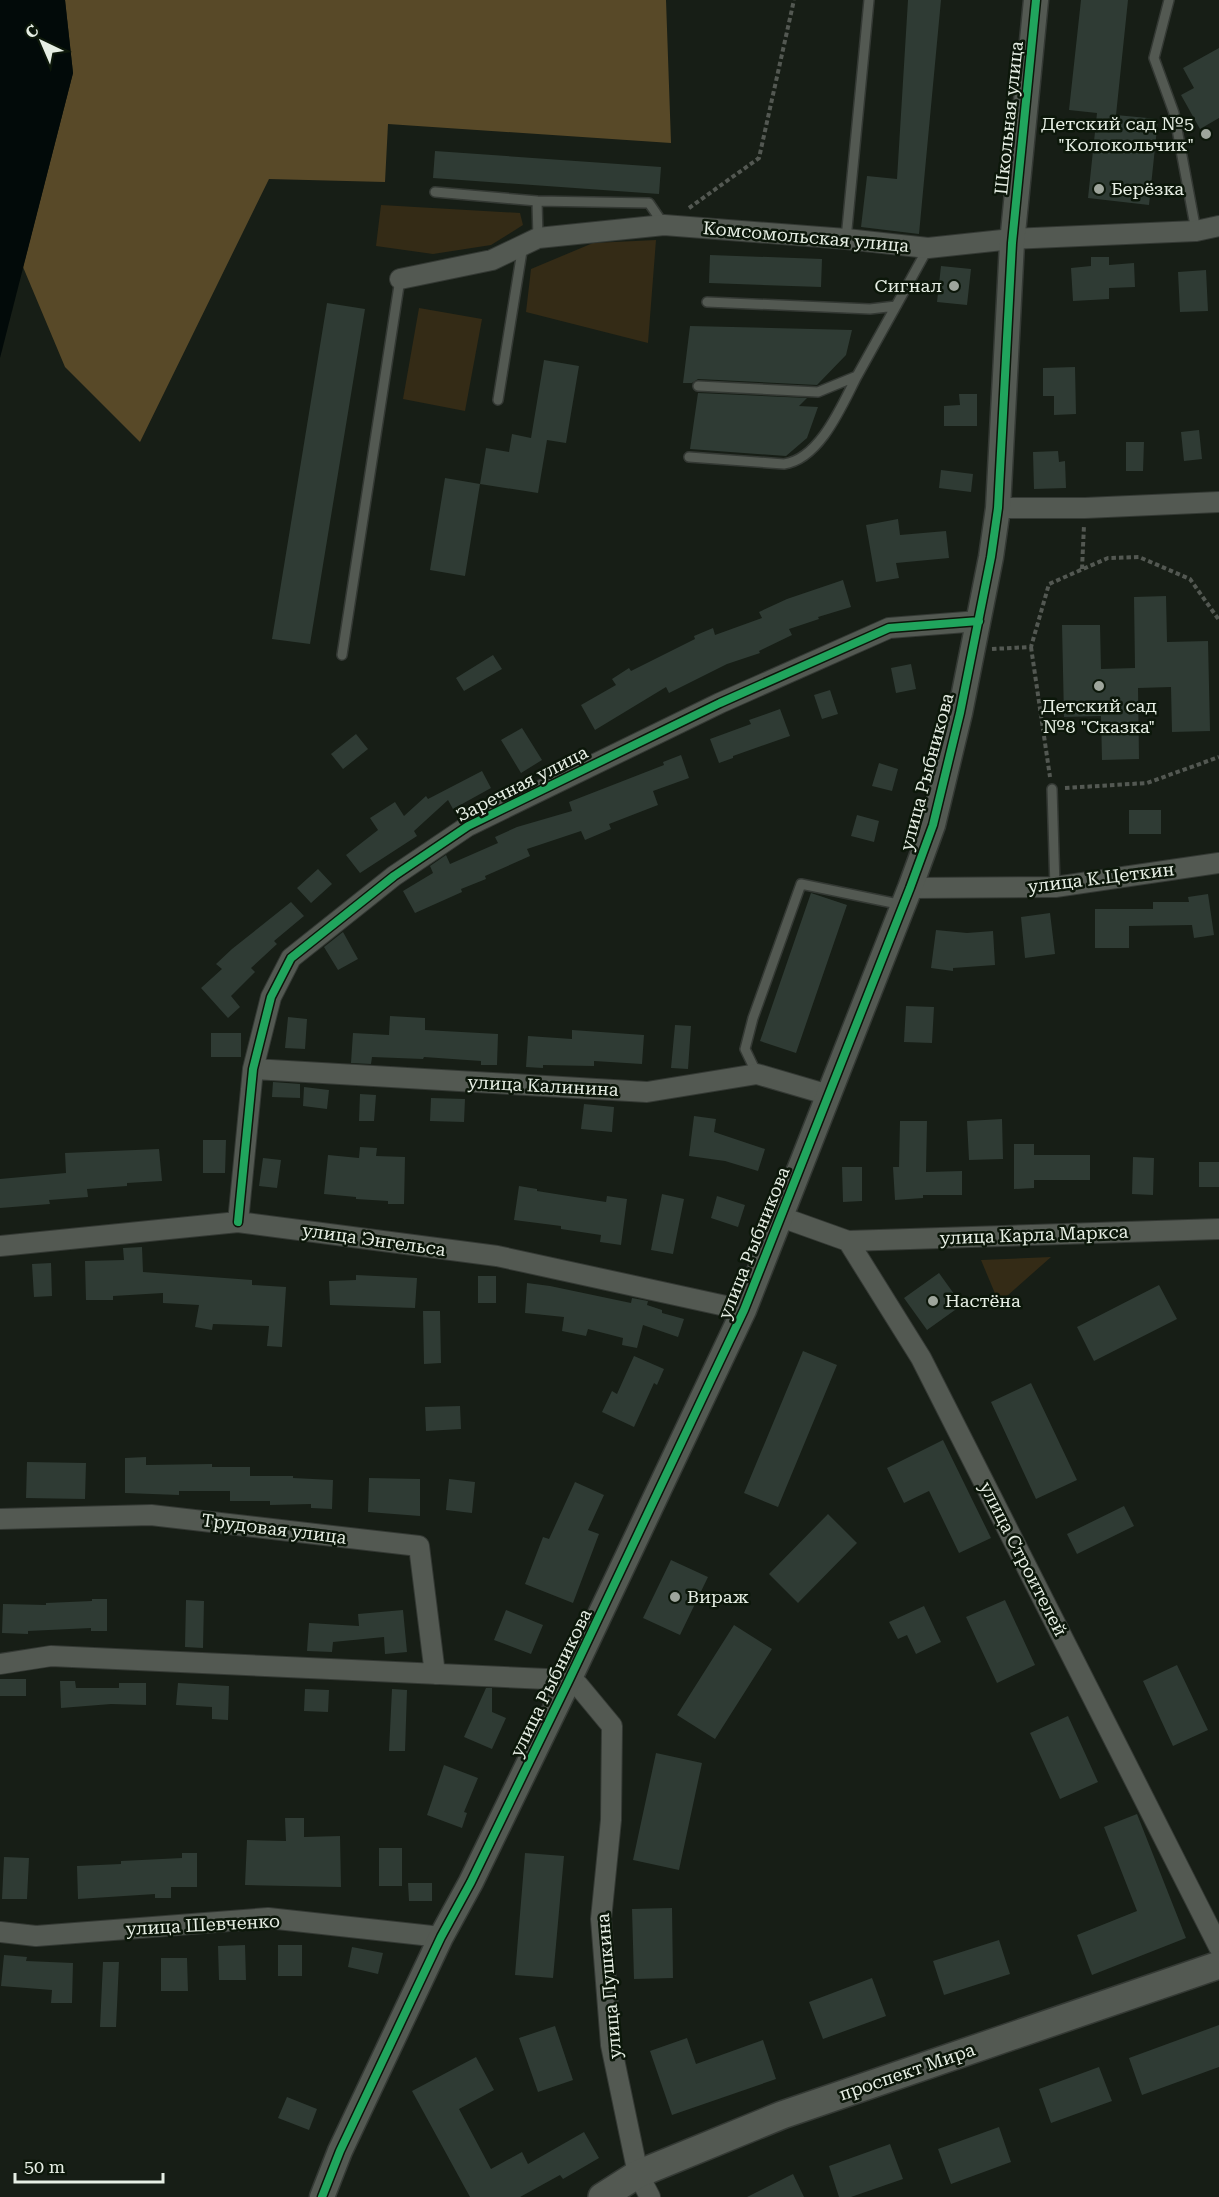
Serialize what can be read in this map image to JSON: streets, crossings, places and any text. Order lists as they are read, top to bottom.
{
  "streets": {
    "main road": ["проспект Мира"],
    "street": [
      "Школьная улица",
      "Комсомольская улица",
      "улица Рыбникова",
      "Заречная улица",
      "улица К.Цеткин",
      "улица Калинина",
      "улица Карла Маркса",
      "улица Энгельса",
      "Трудовая улица",
      "улица Строителей",
      "улица Шевченко",
      "улица Пушкина"
    ]
  },
  "crossings": [
    ["Школьная улица", "Комсомольская улица"],
    ["Школьная улица", "улица Рыбникова"],
    ["Комсомольская улица", "улица Рыбникова"],
    ["улица Рыбникова", "Заречная улица"],
    ["улица Рыбникова", "улица К.Цеткин"],
    ["улица Рыбникова", "улица Калинина"],
    ["улица Рыбникова", "улица Энгельса"],
    ["улица Рыбникова", "Трудовая улица"],
    ["улица Рыбникова", "улица Шевченко"],
    ["улица Рыбникова", "улица Пушкина"],
    ["Заречная улица", "улица Калинина"],
    ["Заречная улица", "улица Энгельса"],
    ["улица Карла Маркса", "улица Строителей"],
    ["улица Пушкина", "проспект Мира"]
  ],
  "places": [
    "Детский сад №5 \"Колокольчик\"",
    "Берёзка",
    "Сигнал",
    "Детский сад №8 \"Сказка\"",
    "Настёна",
    "Вираж"
  ],
  "scale_bar": "50 m",
  "north": "top left"
}
